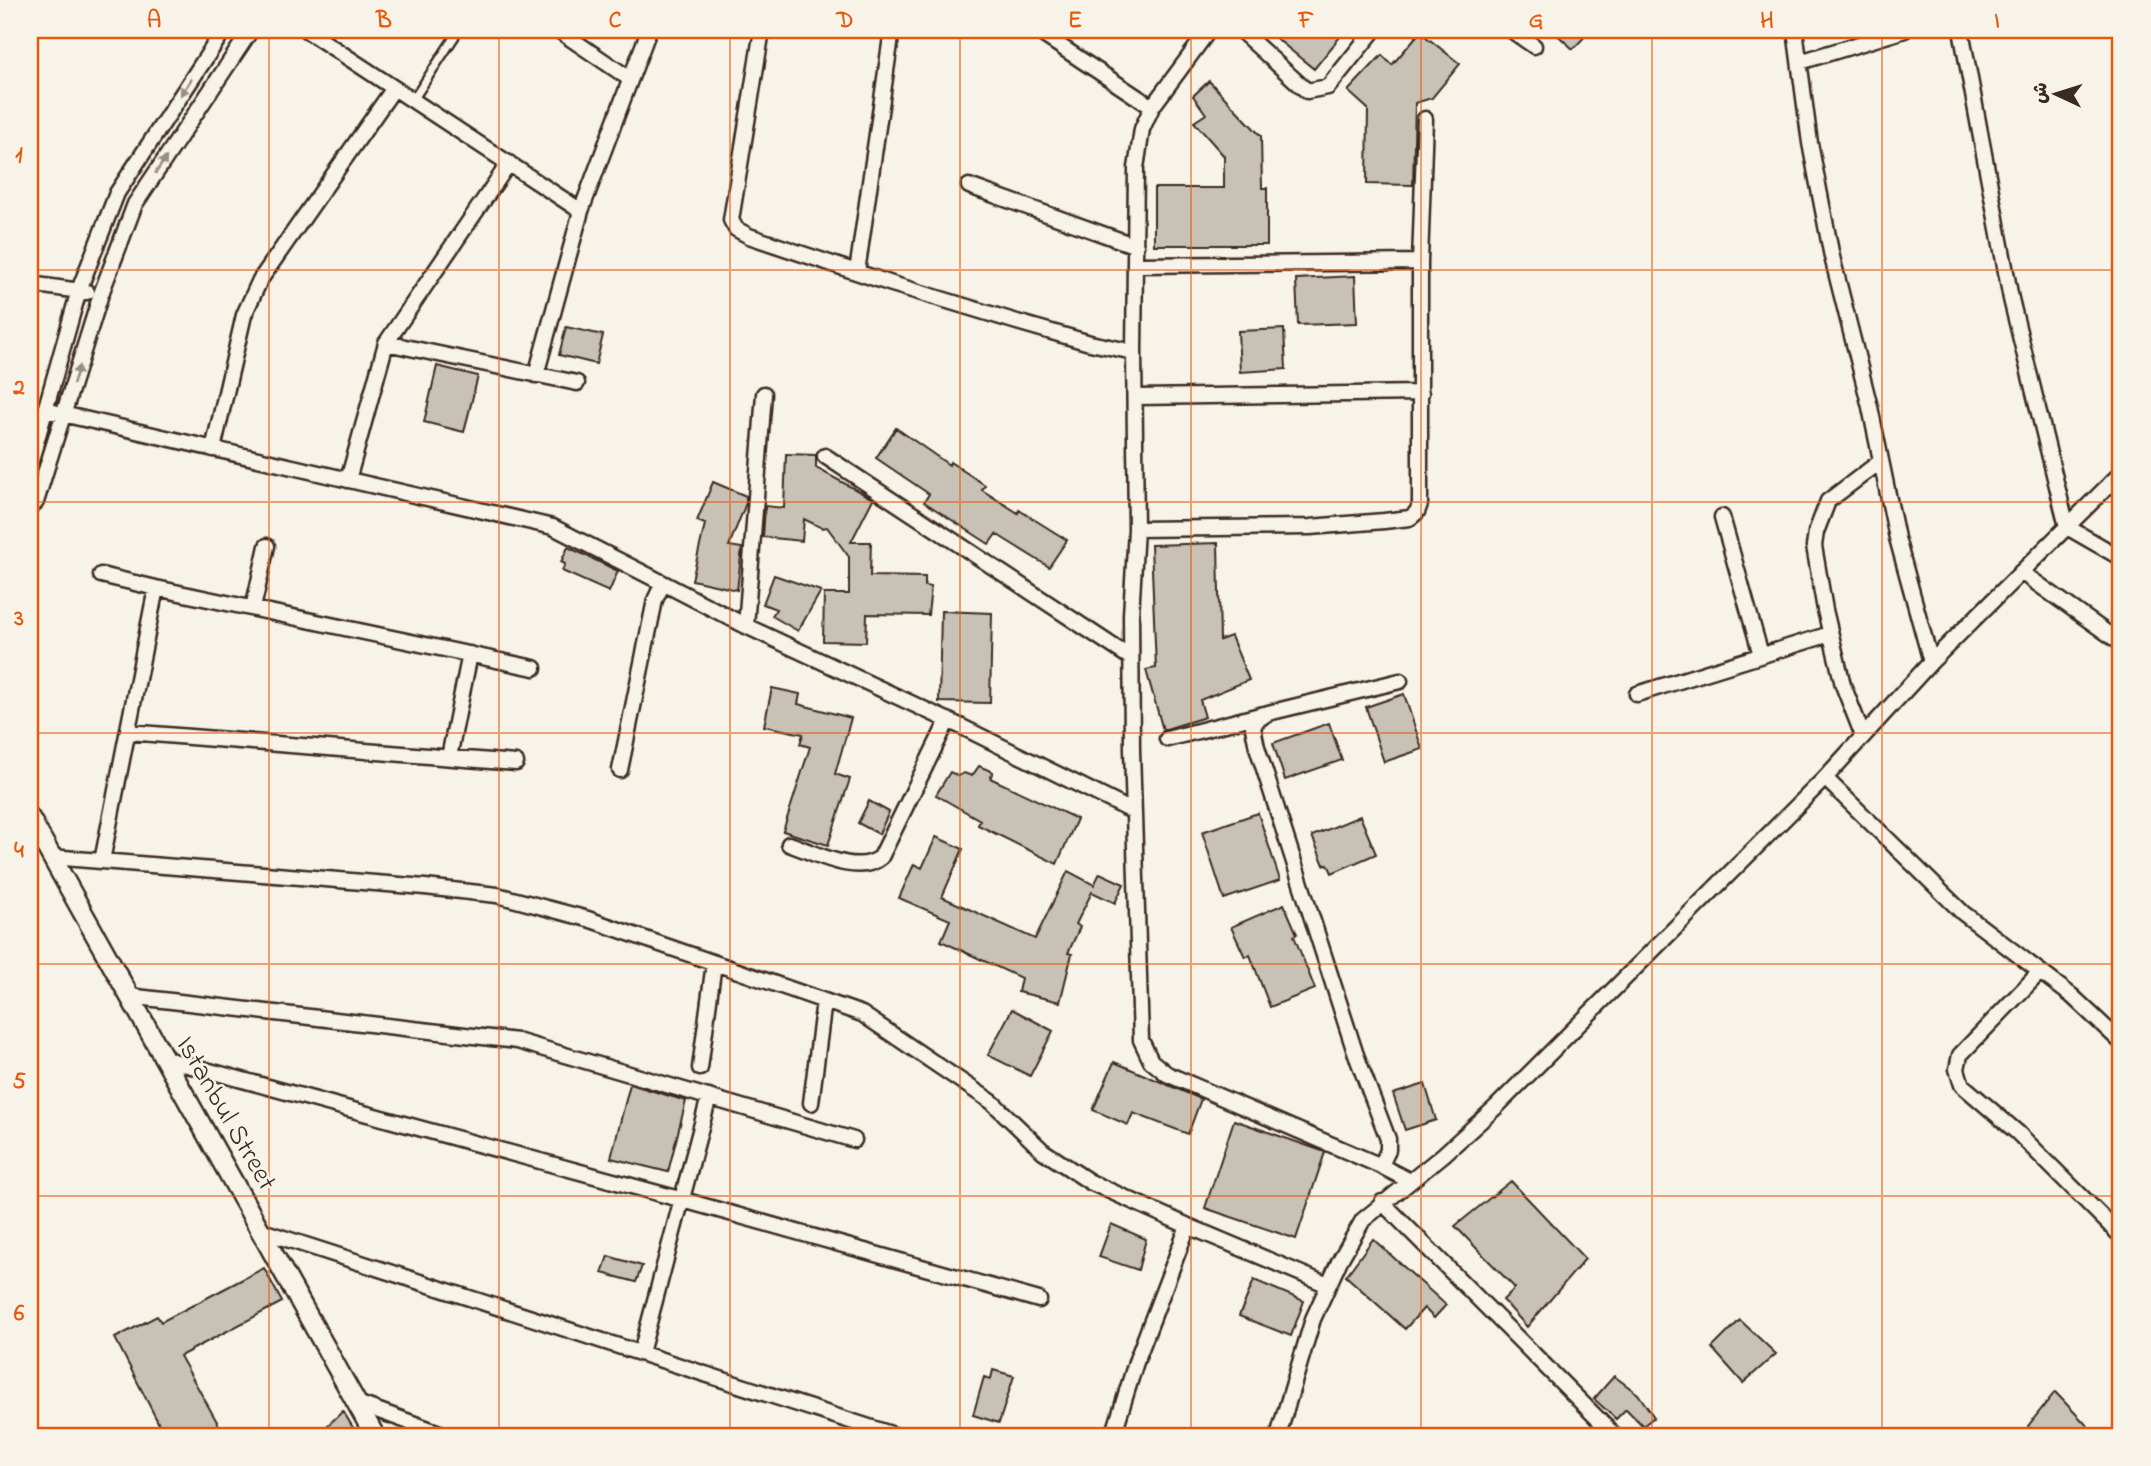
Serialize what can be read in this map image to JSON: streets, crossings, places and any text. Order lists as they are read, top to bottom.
{
  "streets": {
    "street": ["Istanbul Street"]
  },
  "north": "left",
  "grid": {
    "columns": [
      "A",
      "B",
      "C",
      "D",
      "E",
      "F",
      "G",
      "H",
      "I"
    ],
    "rows": [
      "1",
      "2",
      "3",
      "4",
      "5",
      "6"
    ]
  }
}
